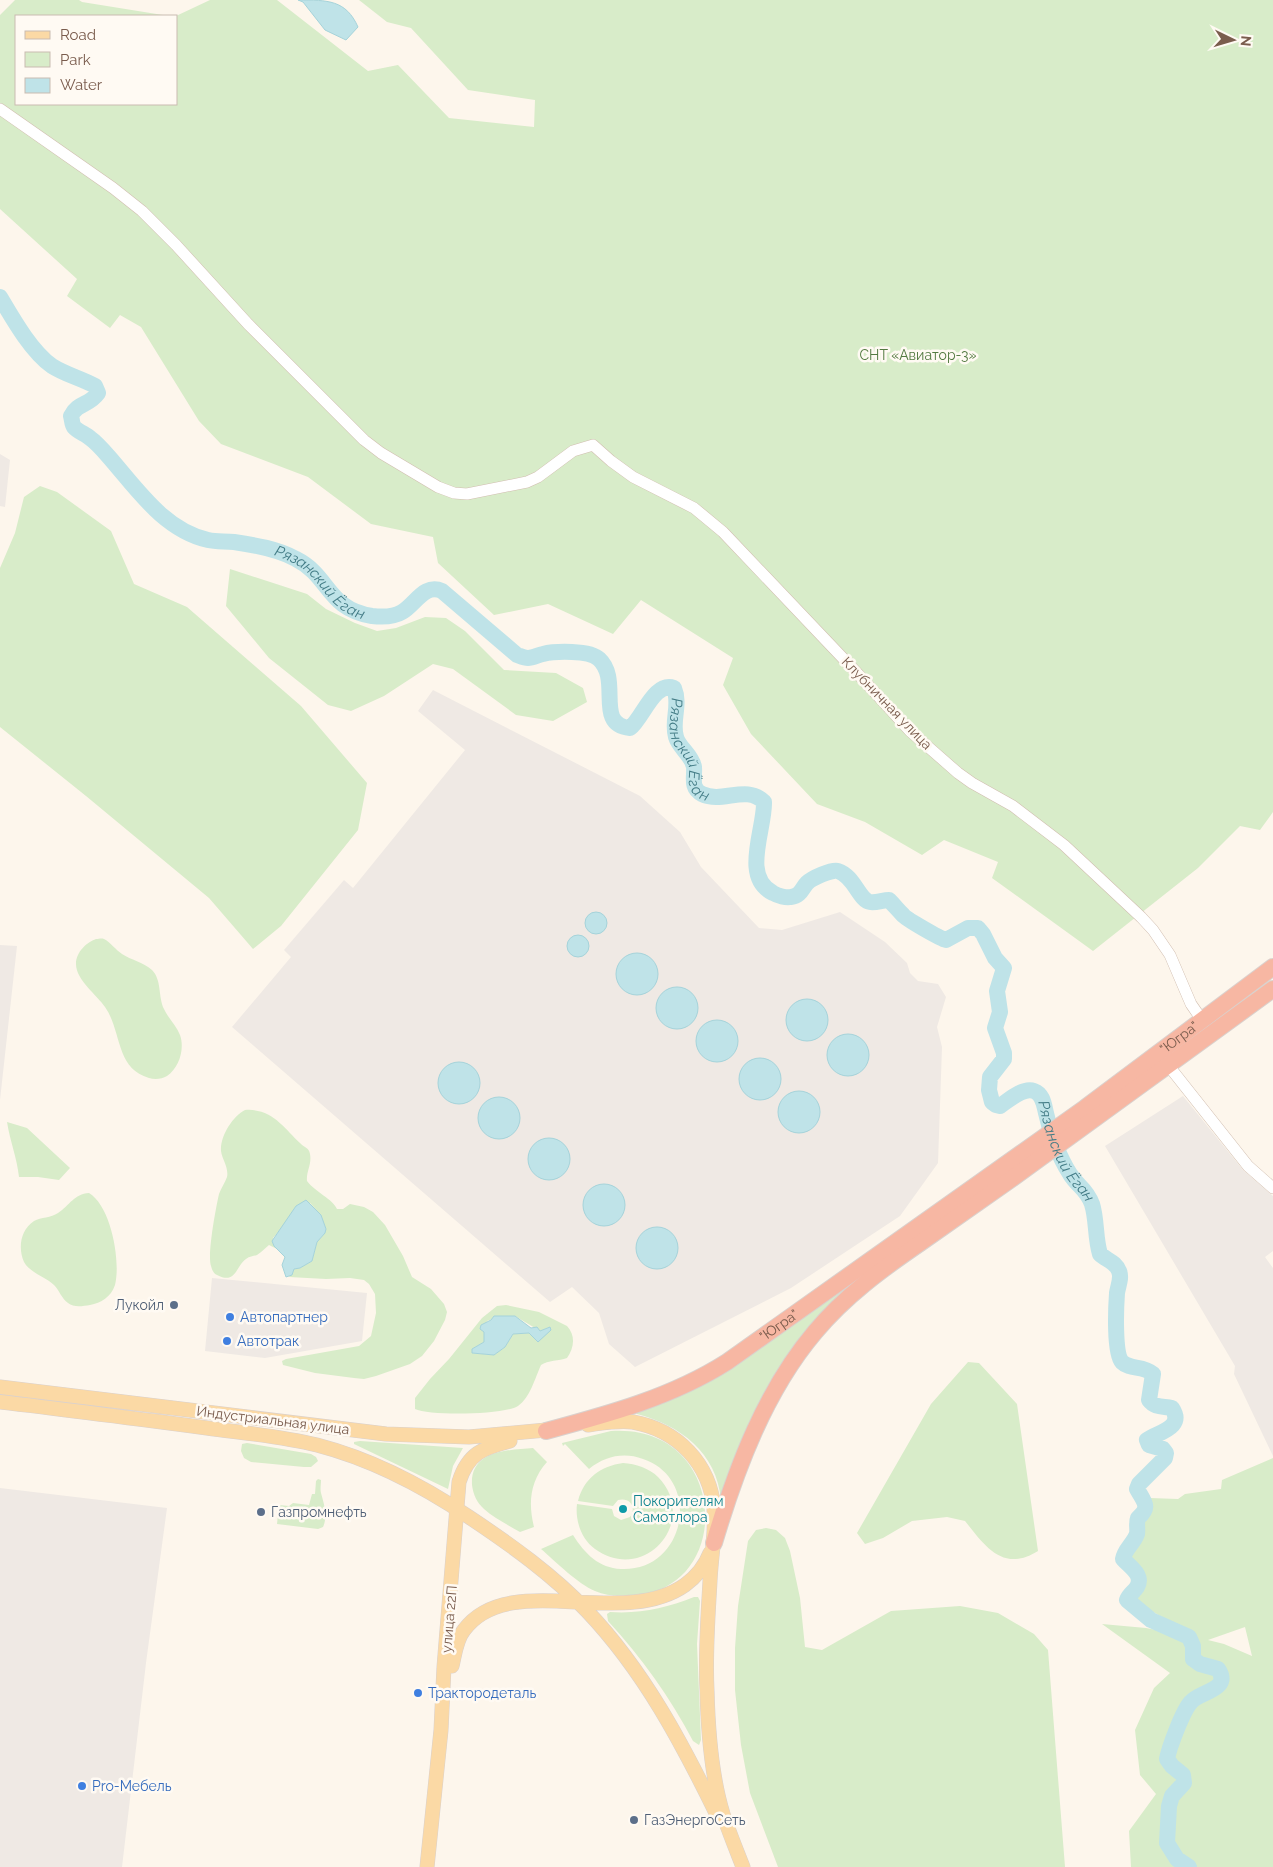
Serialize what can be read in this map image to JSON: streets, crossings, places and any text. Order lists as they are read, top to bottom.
{
  "streets": {
    "highway": ["\"Югра\""],
    "main road": ["Индустриальная улица", "улица 22П"],
    "street": ["Клубничная улица"]
  },
  "crossings": [
    ["Клубничная улица", "\"Югра\""],
    ["\"Югра\"", "Индустриальная улица"],
    ["\"Югра\"", "улица 22П"],
    ["Индустриальная улица", "улица 22П"]
  ],
  "water": ["Рязанский Ёган"],
  "parks": ["СНТ «Авиатор-3»"],
  "places": [
    "Лукойл",
    "Автопартнер",
    "Автотрак",
    "Покорителям Самотлора",
    "Газпромнефть",
    "Трактородеталь",
    "Pro-Мебель",
    "ГазЭнергоСеть"
  ],
  "legend": ["Road", "Park", "Water"],
  "north": "right"
}
